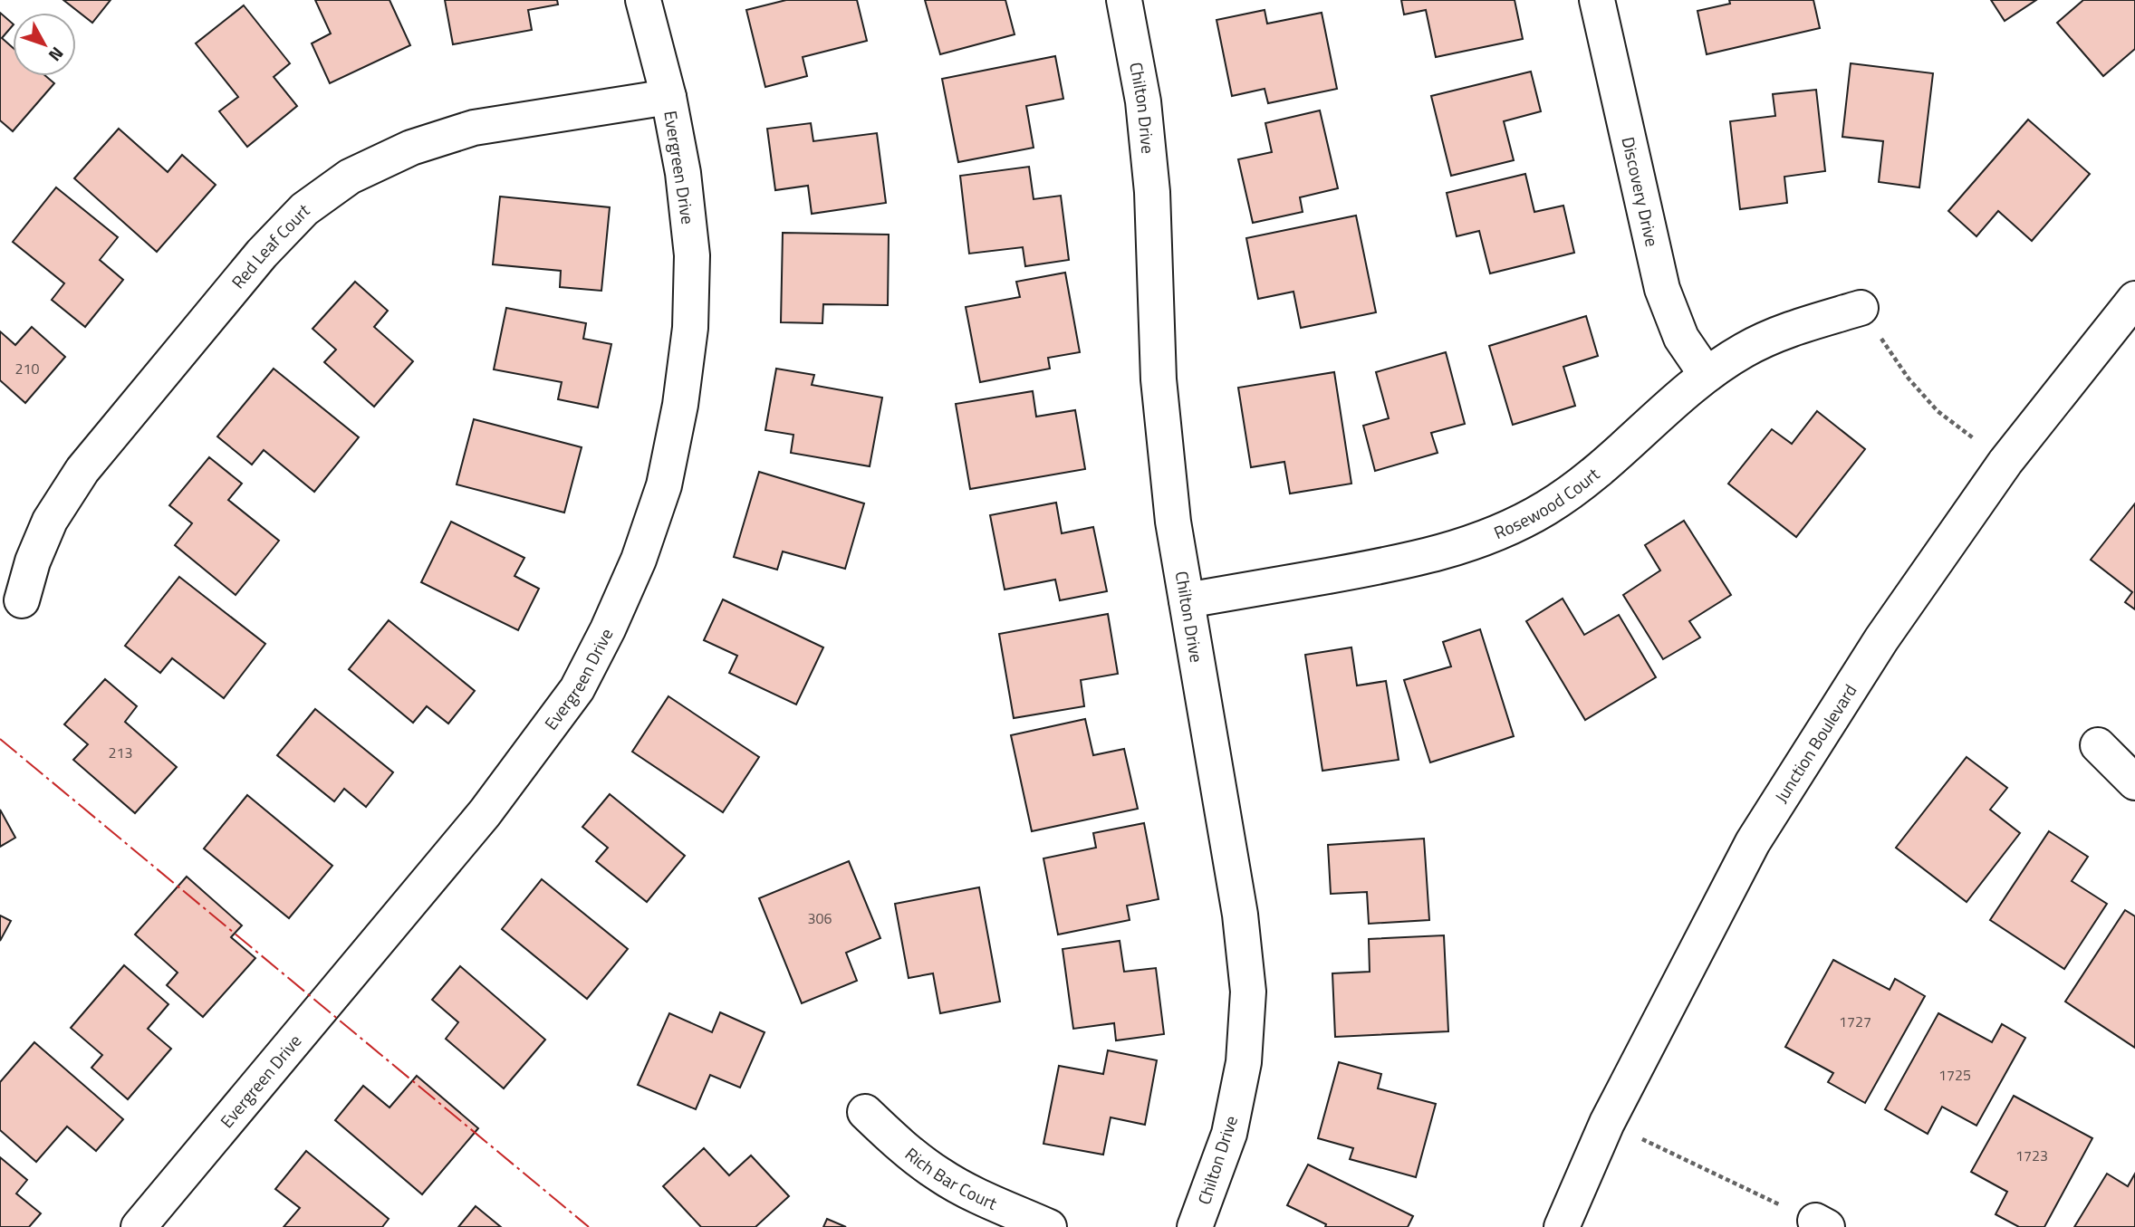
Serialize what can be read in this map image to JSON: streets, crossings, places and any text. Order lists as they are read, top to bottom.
{
  "streets": {
    "street": [
      "Chilton Drive",
      "Evergreen Drive",
      "Discovery Drive",
      "Red Leaf Court",
      "Rosewood Court",
      "Junction Boulevard",
      "Rich Bar Court"
    ]
  },
  "crossings": [
    ["Chilton Drive", "Rosewood Court"],
    ["Evergreen Drive", "Red Leaf Court"],
    ["Discovery Drive", "Rosewood Court"]
  ],
  "house_numbers": [
    "210",
    "213",
    "306",
    "1727",
    "1725",
    "1723"
  ],
  "north": "bottom right"
}
